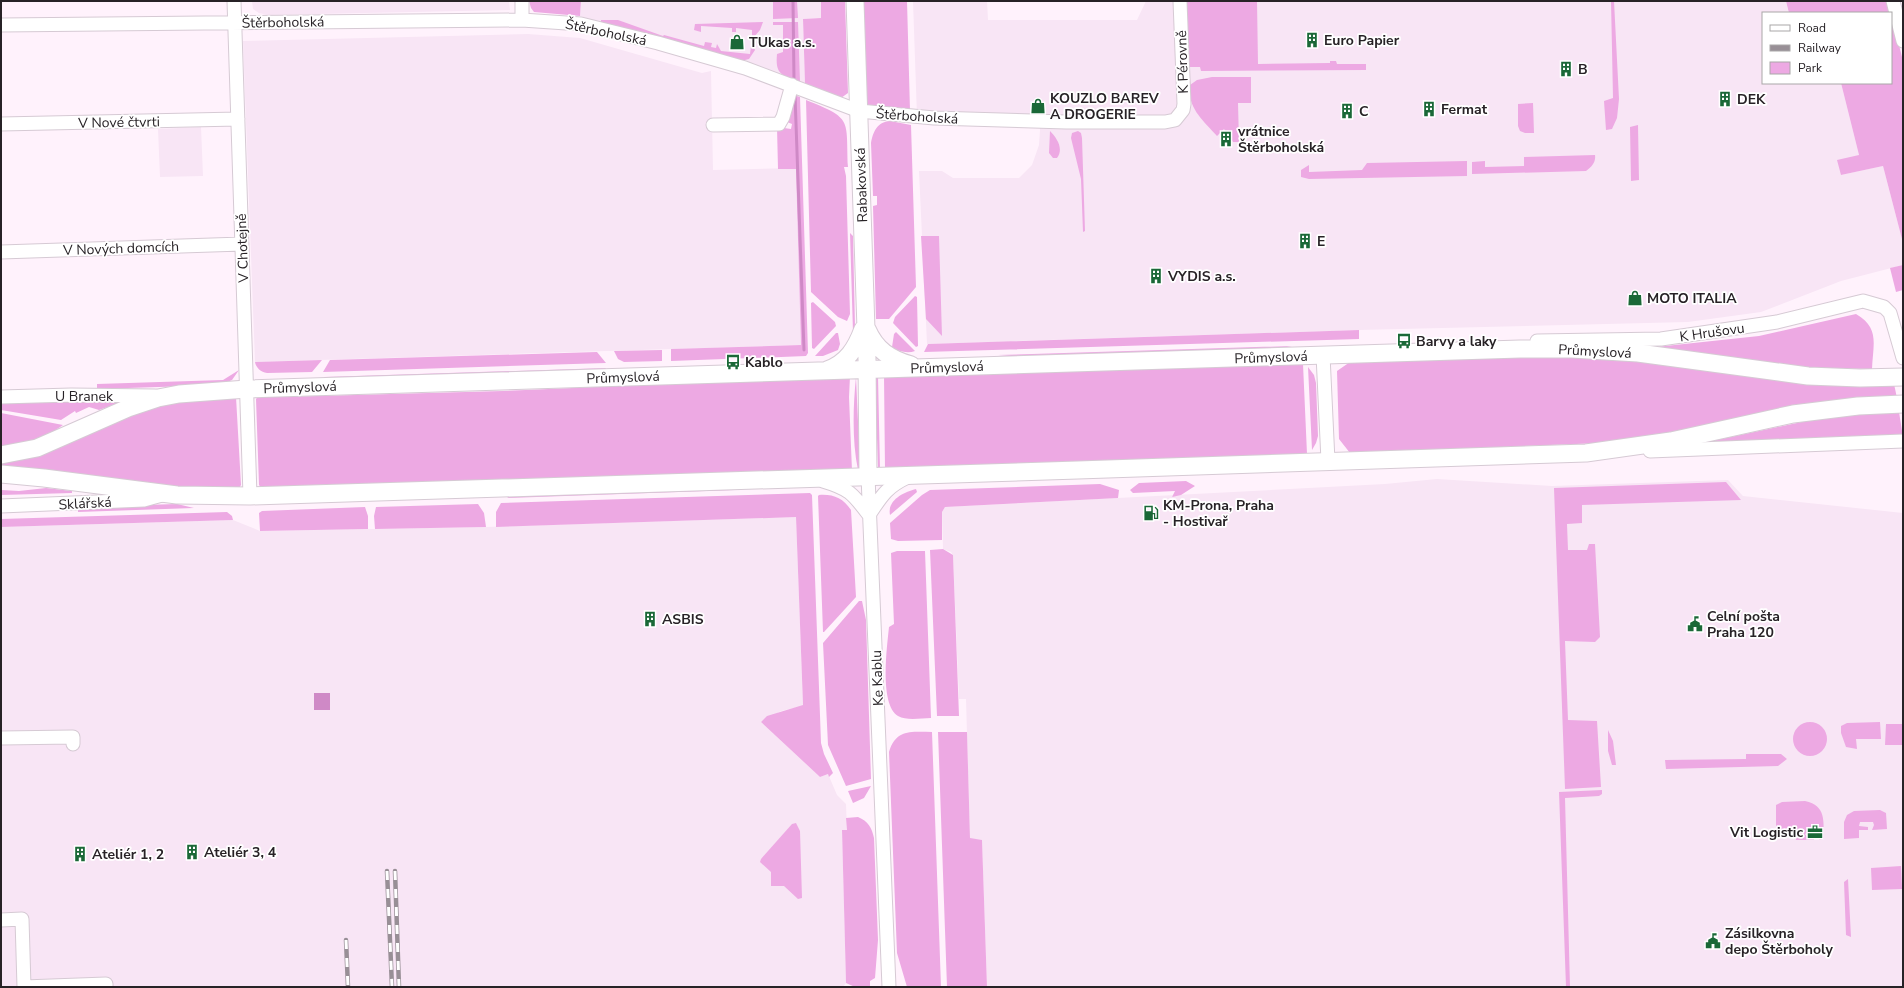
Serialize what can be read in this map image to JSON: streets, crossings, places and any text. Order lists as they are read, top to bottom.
{
  "streets": {
    "main road": ["Rabakovská", "Průmyslová", "Ke Kablu"],
    "street": [
      "Štěrboholská",
      "K Pérovně",
      "V Nové čtvrti",
      "V Nových domcích",
      "V Chotejně",
      "K Hrušovu",
      "U Branek",
      "Sklářská"
    ]
  },
  "crossings": [
    ["Štěrboholská", "K Pérovně"],
    ["Štěrboholská", "Rabakovská"],
    ["Štěrboholská", "V Chotejně"],
    ["V Nové čtvrti", "V Chotejně"],
    ["Rabakovská", "Průmyslová"],
    ["Rabakovská", "Ke Kablu"],
    ["V Nových domcích", "V Chotejně"],
    ["V Chotejně", "Průmyslová"],
    ["K Hrušovu", "Průmyslová"],
    ["Průmyslová", "U Branek"],
    ["Průmyslová", "Ke Kablu"]
  ],
  "places": {
    "building": [
      "Euro Papier",
      "B",
      "DEK",
      "Fermat",
      "C",
      "vrátnice Štěrboholská",
      "E",
      "VYDIS a.s.",
      "ASBIS",
      "Ateliér 3, 4",
      "Ateliér 1, 2"
    ],
    "shop": ["TUkas a.s.", "KOUZLO BAREV A DROGERIE", "MOTO ITALIA"],
    "bus stop": ["Barvy a laky", "Kablo"],
    "fuel station": ["KM-Prona, Praha - Hostivař"],
    "public building": ["Celní pošta Praha 120", "Zásilkovna depo Štěrboholy"],
    "office": ["Vit Logistic"]
  },
  "legend": ["Road", "Railway", "Park"]
}
